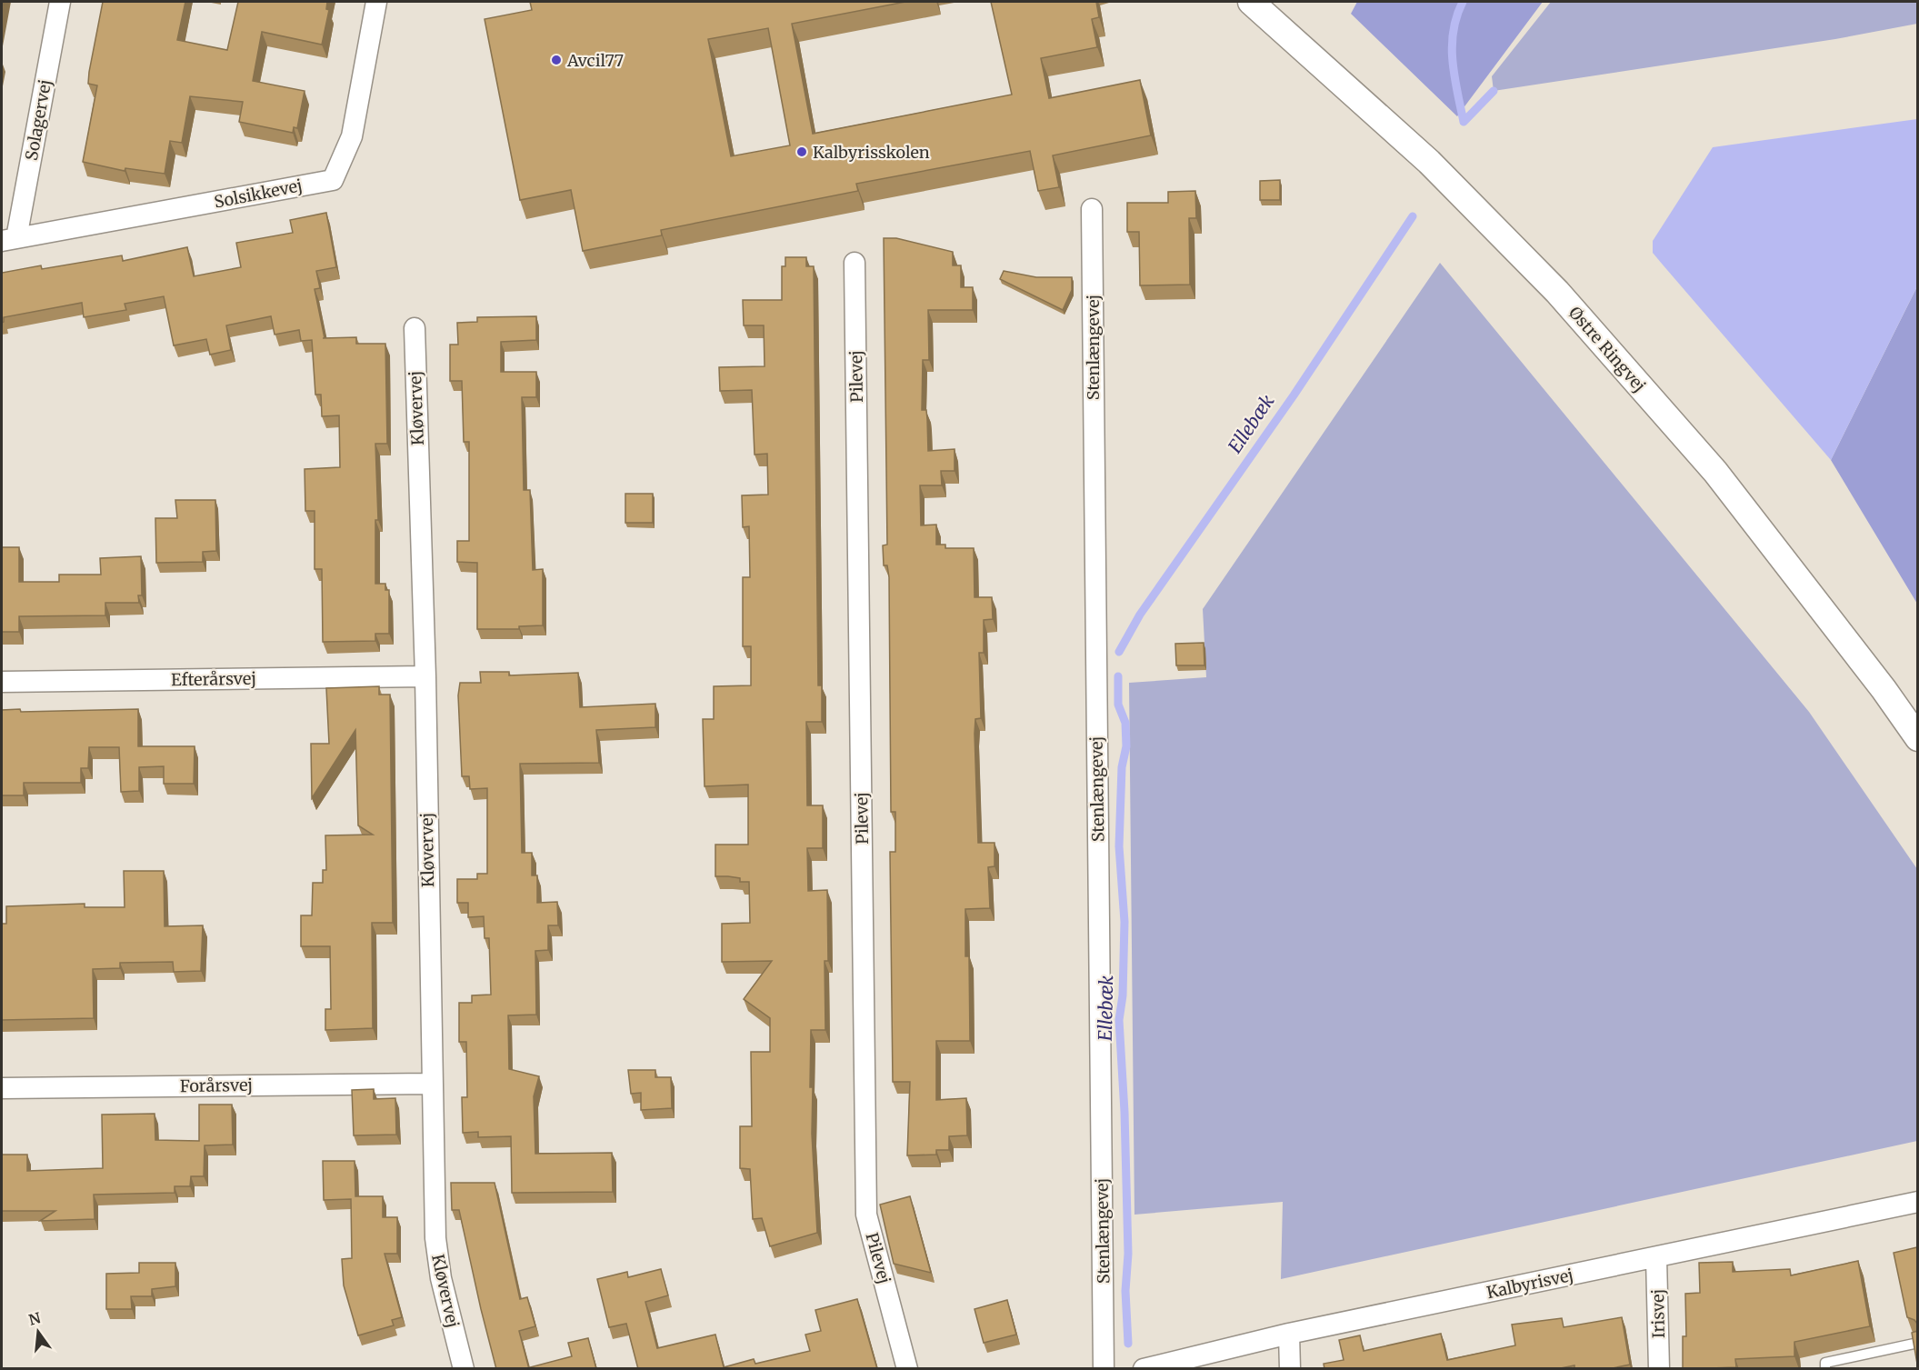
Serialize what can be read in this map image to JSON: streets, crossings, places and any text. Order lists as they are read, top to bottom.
{
  "streets": {
    "street": [
      "Solagervej",
      "Solsikkevej",
      "Stenlængevej",
      "Østre Ringvej",
      "Pilevej",
      "Kløvervej",
      "Efterårsvej",
      "Forårsvej",
      "Kalbyrisvej",
      "Irisvej"
    ]
  },
  "crossings": [
    ["Solagervej", "Solsikkevej"],
    ["Kløvervej", "Efterårsvej"],
    ["Kløvervej", "Forårsvej"],
    ["Kalbyrisvej", "Irisvej"]
  ],
  "water": ["Ellebæk"],
  "places": ["Avcil77", "Kalbyrisskolen"],
  "north": "top"
}
